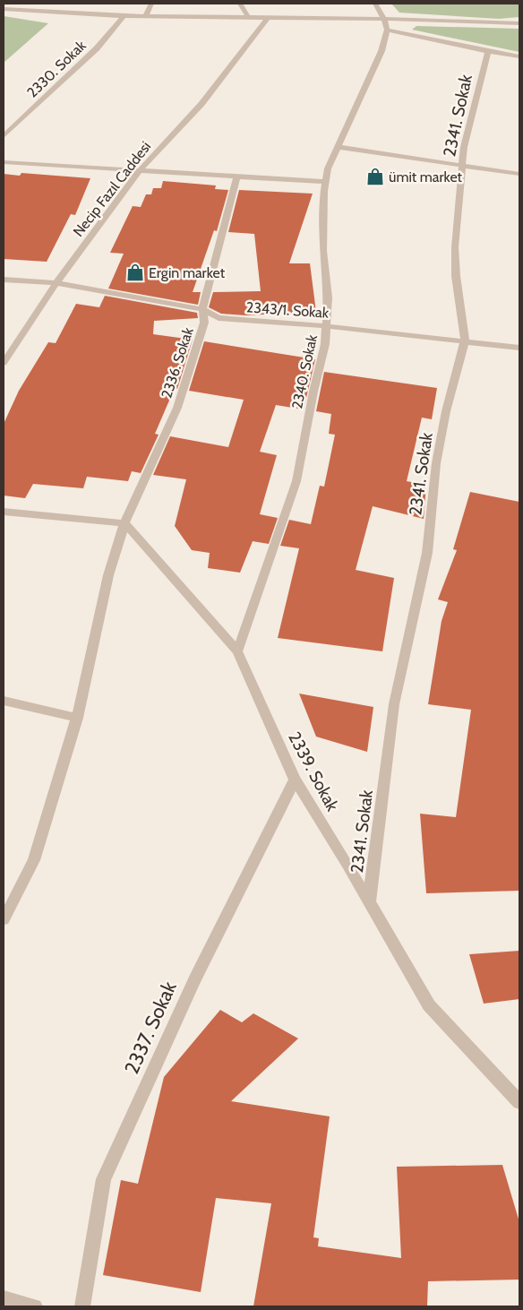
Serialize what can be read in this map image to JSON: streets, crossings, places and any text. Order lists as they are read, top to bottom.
{
  "streets": {
    "street": [
      "2330. Sokak",
      "2341. Sokak",
      "Necip Fazıl Caddesi",
      "2343/1. Sokak",
      "2336. Sokak",
      "2340. Sokak",
      "2339. Sokak",
      "2337. Sokak"
    ]
  },
  "crossings": [
    ["2341. Sokak", "2343/1. Sokak"],
    ["2341. Sokak", "2339. Sokak"],
    ["Necip Fazıl Caddesi", "2343/1. Sokak"],
    ["2343/1. Sokak", "2336. Sokak"],
    ["2343/1. Sokak", "2340. Sokak"],
    ["2336. Sokak", "2339. Sokak"],
    ["2340. Sokak", "2339. Sokak"],
    ["2339. Sokak", "2337. Sokak"]
  ],
  "places": {
    "shop": ["ümit market", "Ergin market"]
  }
}
